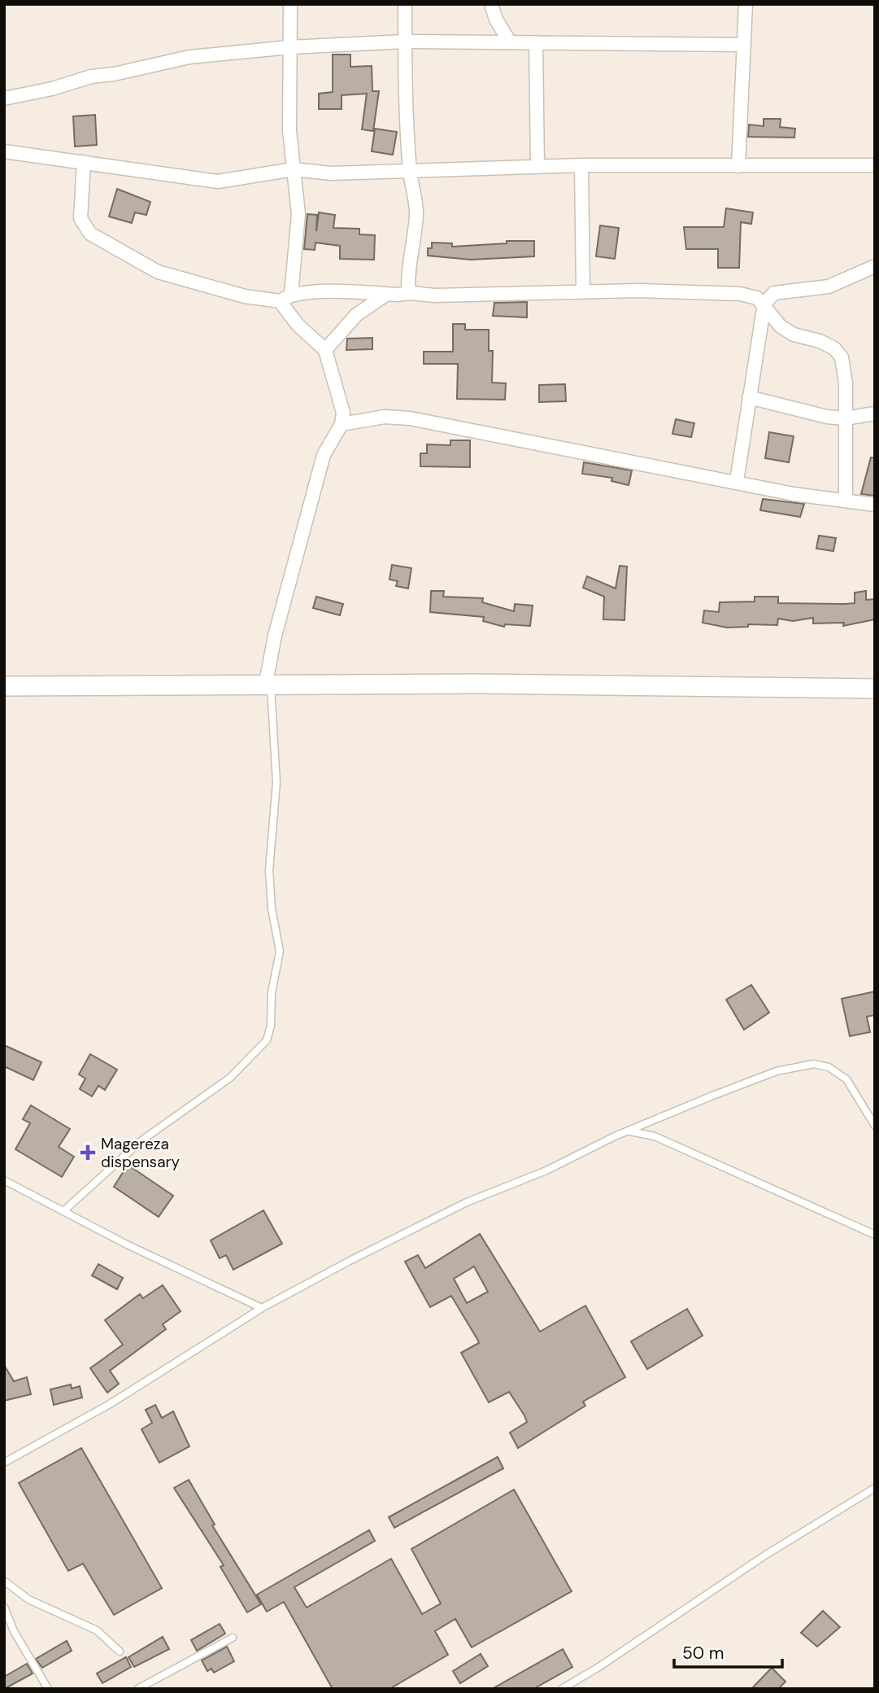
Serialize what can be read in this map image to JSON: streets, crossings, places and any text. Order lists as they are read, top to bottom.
{
  "places": {
    "health": ["Magereza dispensary"]
  },
  "scale_bar": "50 m"
}
